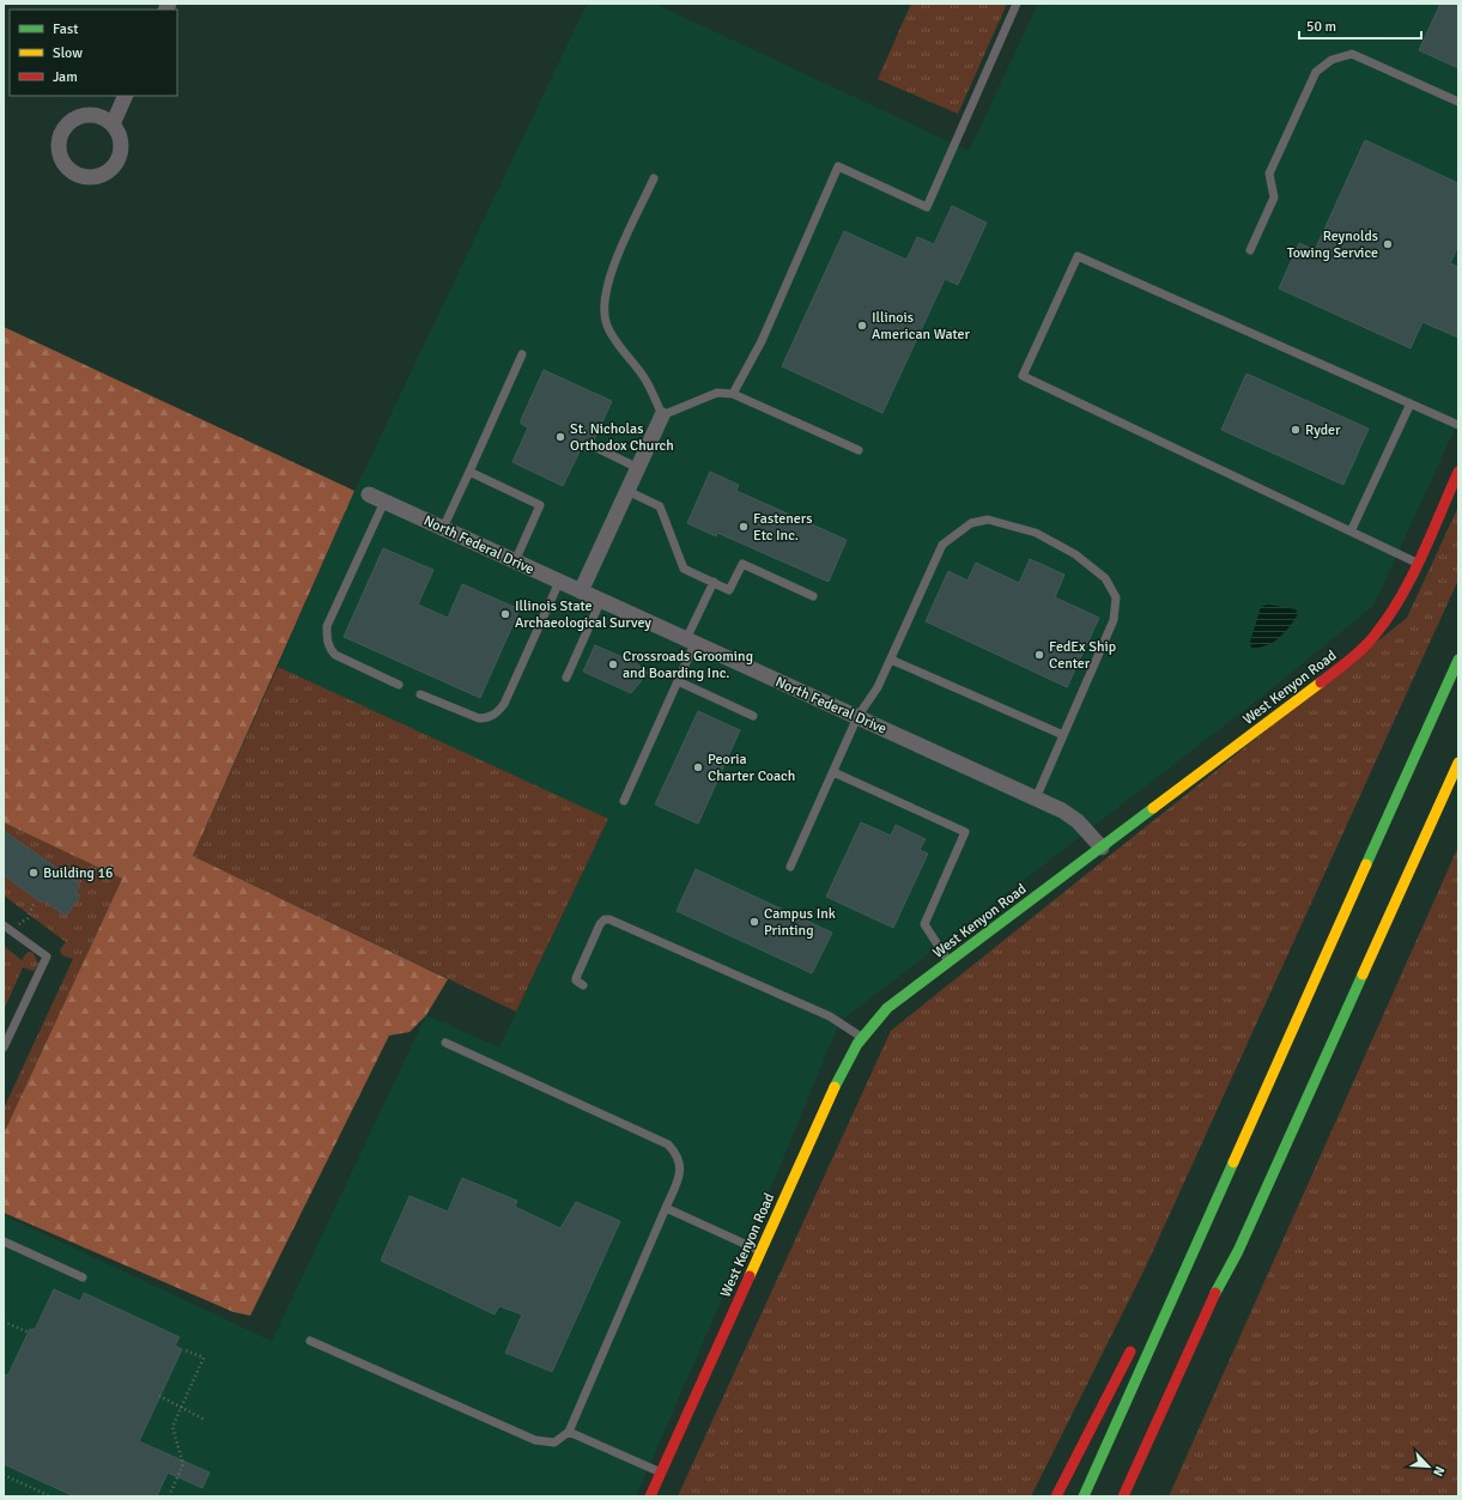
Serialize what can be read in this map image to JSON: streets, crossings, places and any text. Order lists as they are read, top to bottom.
{
  "streets": {
    "main road": ["West Kenyon Road"],
    "street": ["North Federal Drive"]
  },
  "crossings": [
    ["North Federal Drive", "West Kenyon Road"]
  ],
  "places": [
    "Reynolds Towing Service",
    "Illinois American Water",
    "Ryder",
    "St. Nicholas Orthodox Church",
    "Fasteners Etc Inc.",
    "Illinois State Archaeological Survey",
    "FedEx Ship Center",
    "Crossroads Grooming and Boarding Inc.",
    "Peoria Charter Coach",
    "Building 16",
    "Campus Ink Printing"
  ],
  "legend": ["Fast", "Slow", "Jam"],
  "scale_bar": "50 m",
  "north": "bottom right"
}
